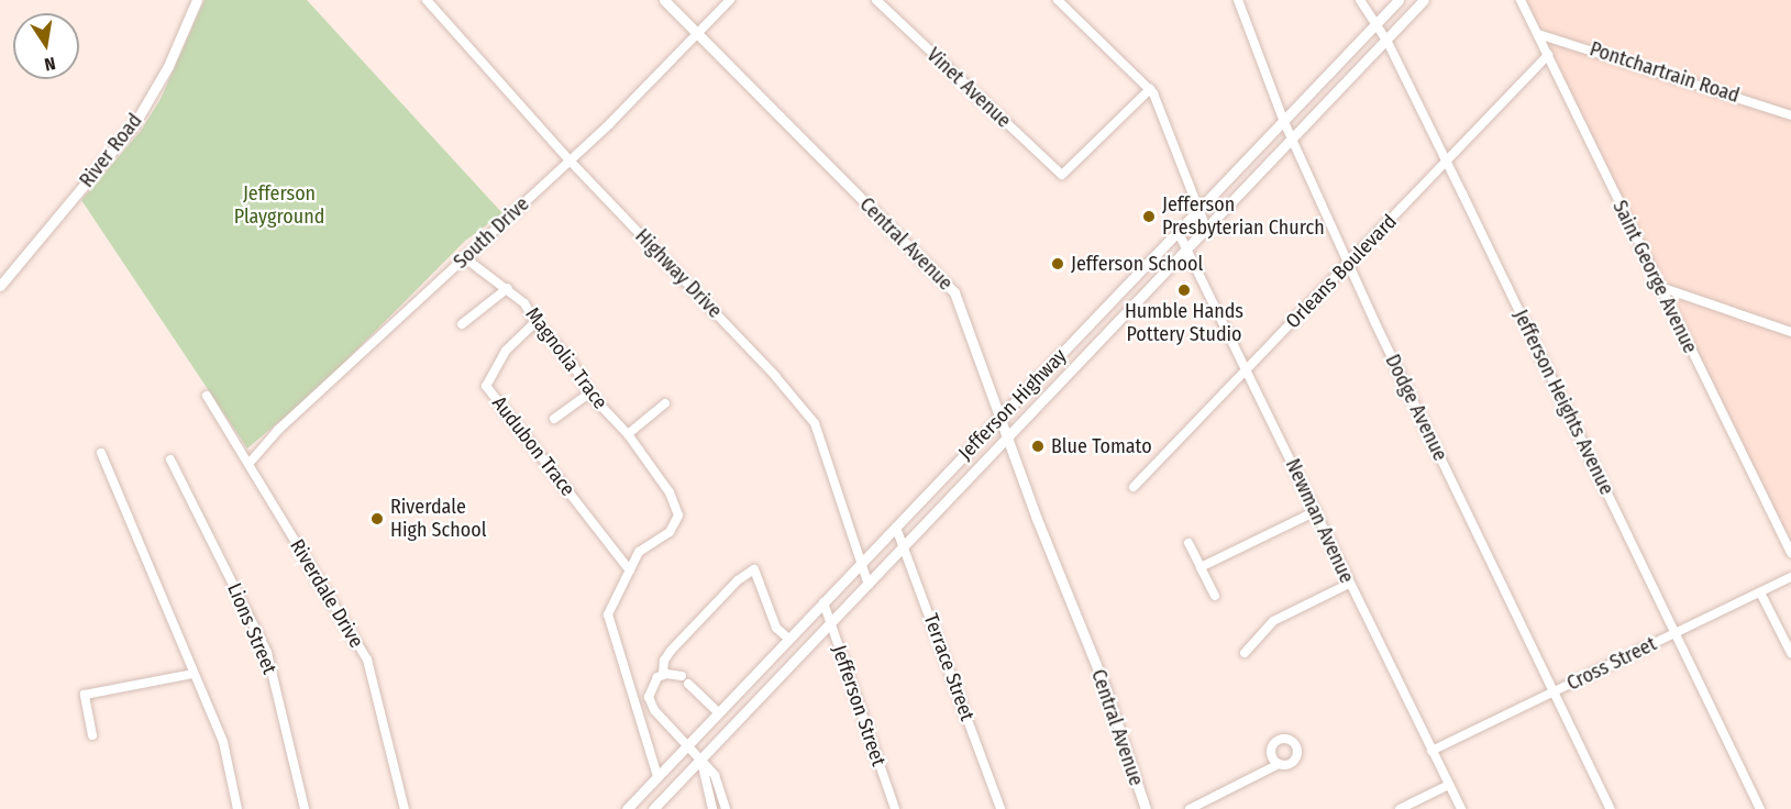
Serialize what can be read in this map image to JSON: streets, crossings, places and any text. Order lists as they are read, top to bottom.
{
  "streets": {
    "main road": ["River Road", "Central Avenue", "Jefferson Highway"],
    "street": [
      "Pontchartrain Road",
      "Vinet Avenue",
      "South Drive",
      "Orleans Boulevard",
      "Highway Drive",
      "Saint George Avenue",
      "Magnolia Trace",
      "Jefferson Heights Avenue",
      "Dodge Avenue",
      "Audubon Trace",
      "Newman Avenue",
      "Riverdale Drive",
      "Lions Street",
      "Cross Street",
      "Terrace Street",
      "Jefferson Street"
    ]
  },
  "crossings": [
    ["Pontchartrain Road", "Saint George Avenue"],
    ["South Drive", "Central Avenue"],
    ["South Drive", "Highway Drive"],
    ["South Drive", "Magnolia Trace"],
    ["South Drive", "Riverdale Drive"],
    ["Central Avenue", "Jefferson Highway"],
    ["Orleans Boulevard", "Saint George Avenue"],
    ["Orleans Boulevard", "Jefferson Heights Avenue"],
    ["Orleans Boulevard", "Dodge Avenue"],
    ["Orleans Boulevard", "Newman Avenue"],
    ["Highway Drive", "Jefferson Highway"],
    ["Magnolia Trace", "Audubon Trace"],
    ["Jefferson Heights Avenue", "Jefferson Highway"],
    ["Jefferson Heights Avenue", "Cross Street"],
    ["Jefferson Highway", "Dodge Avenue"],
    ["Jefferson Highway", "Newman Avenue"],
    ["Jefferson Highway", "Terrace Street"],
    ["Jefferson Highway", "Jefferson Street"],
    ["Dodge Avenue", "Cross Street"],
    ["Newman Avenue", "Cross Street"]
  ],
  "parks": ["Jefferson Playground"],
  "places": [
    "Jefferson Presbyterian Church",
    "Jefferson School",
    "Humble Hands Pottery Studio",
    "Blue Tomato",
    "Riverdale High School"
  ],
  "north": "bottom"
}
